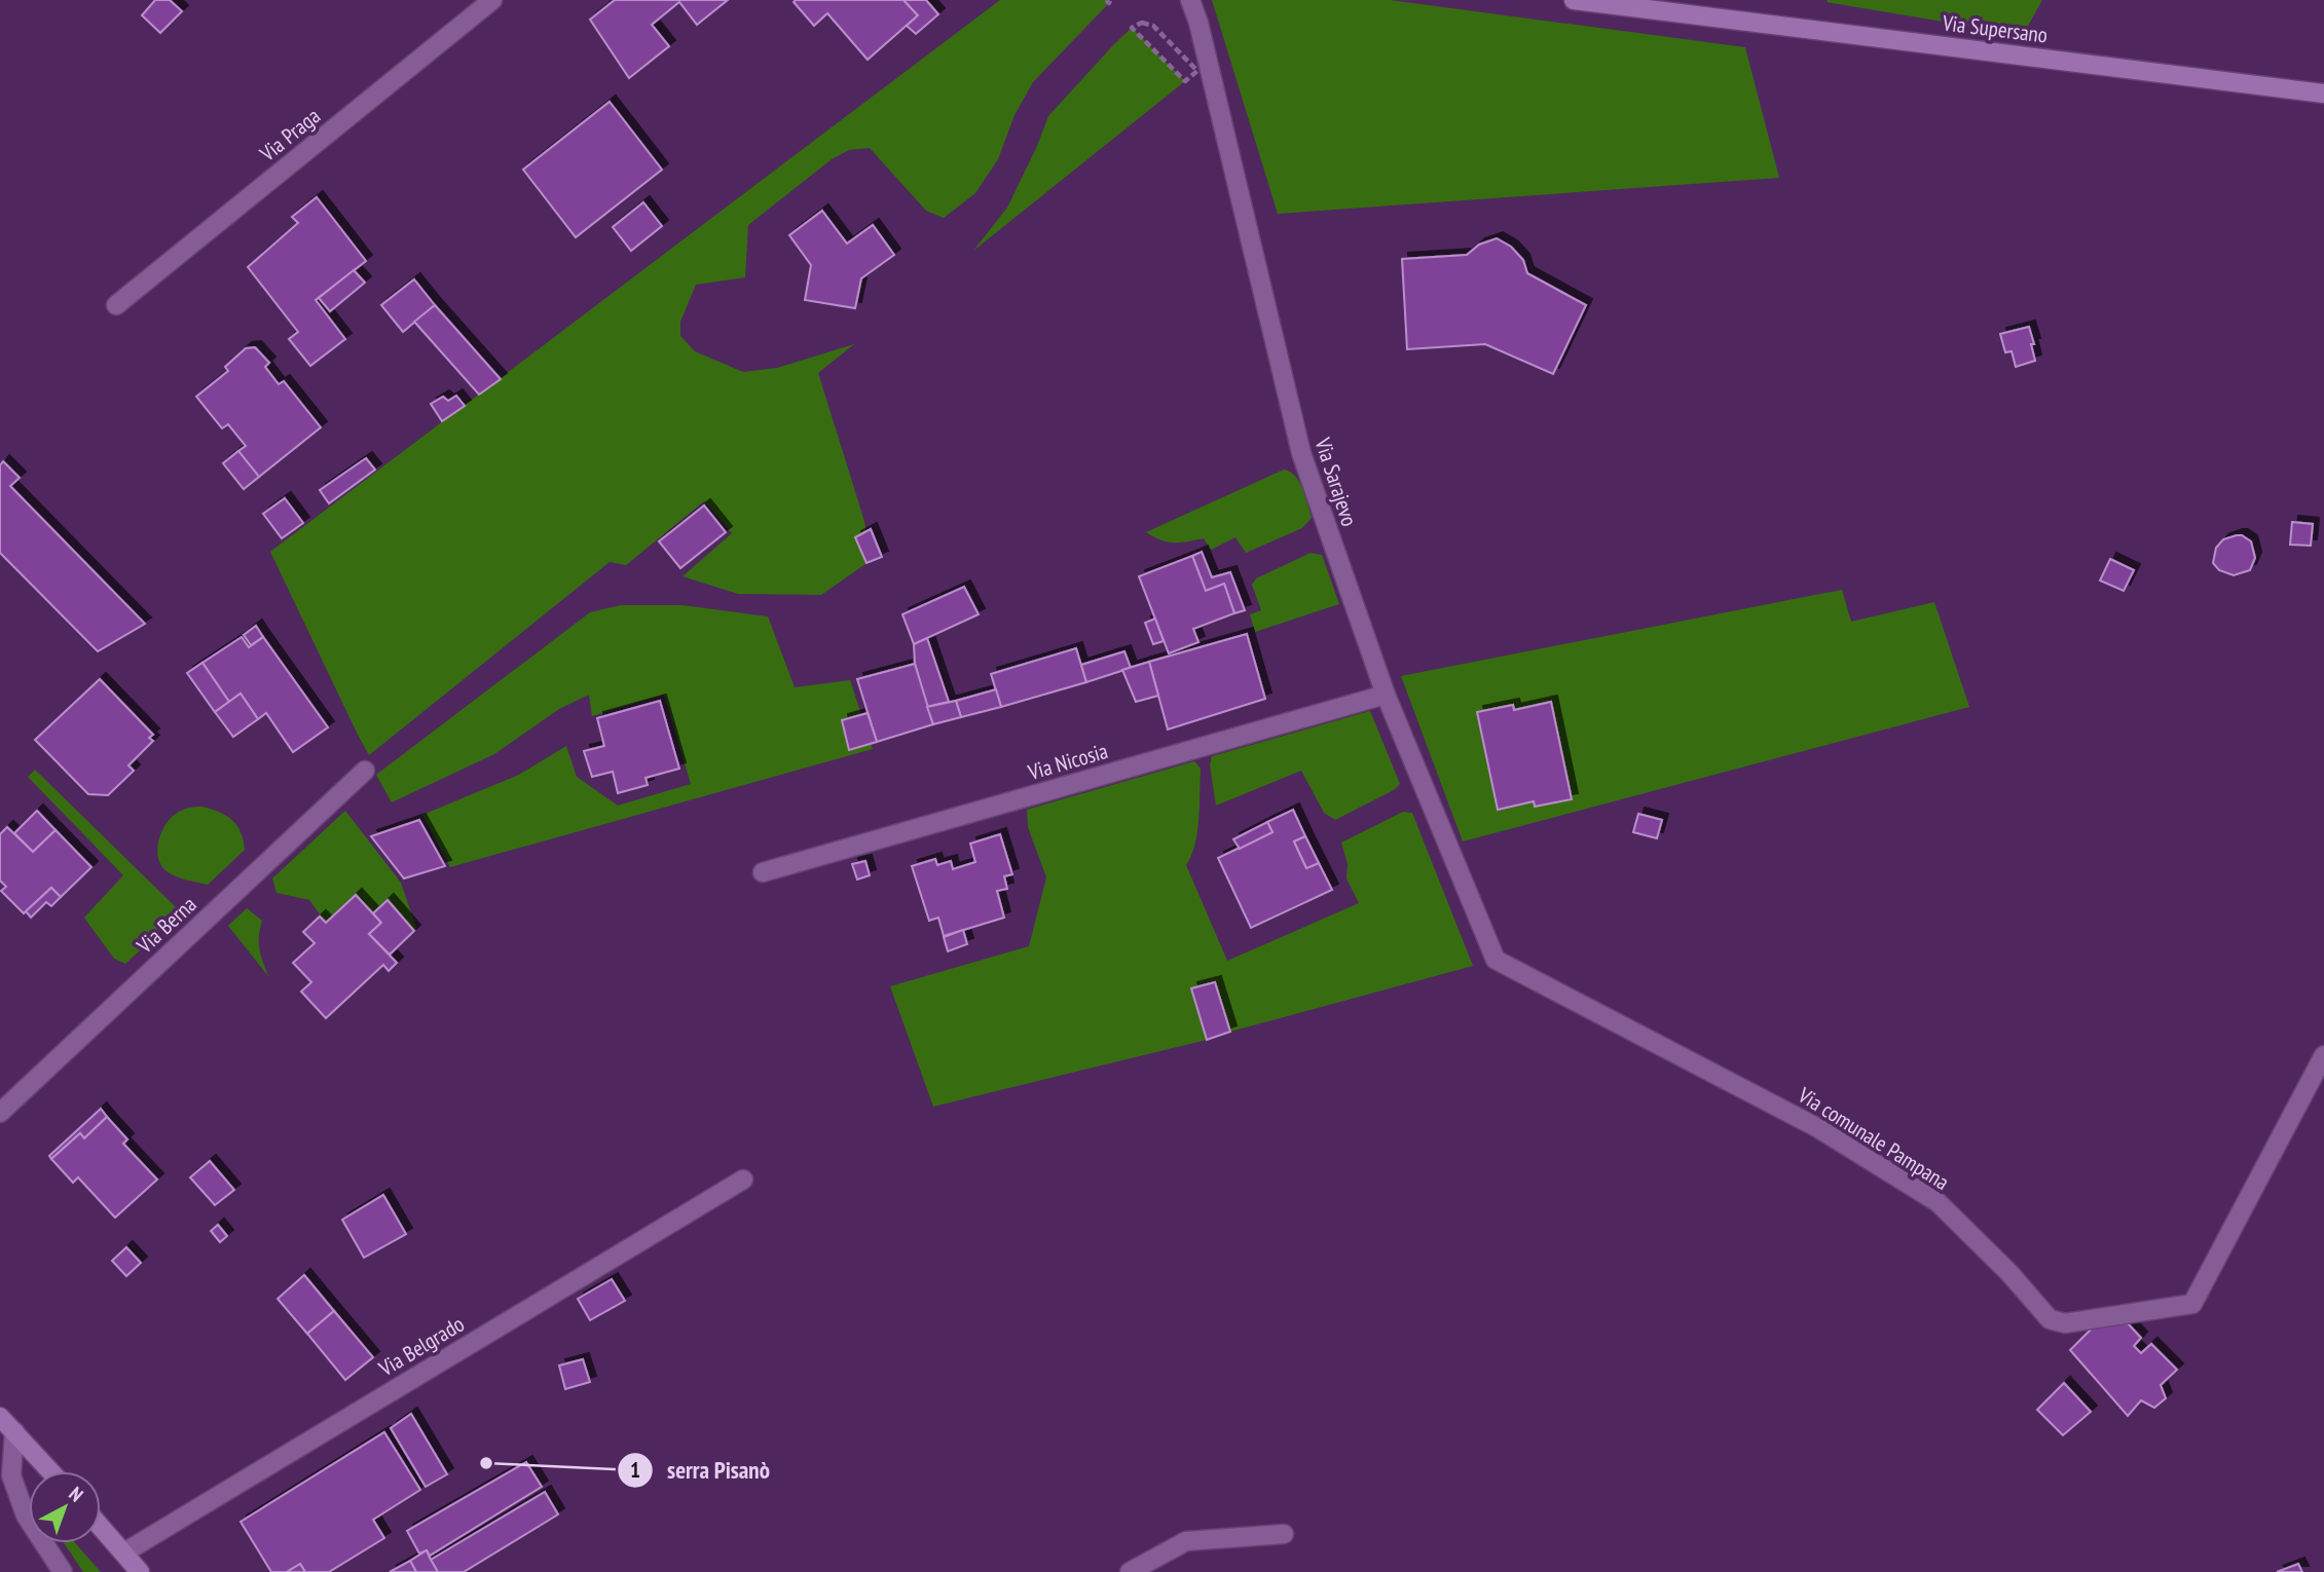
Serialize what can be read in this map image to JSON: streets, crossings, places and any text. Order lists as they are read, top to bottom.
{
  "streets": {
    "street": [
      "Via Supersano",
      "Via Praga",
      "Via Sarajevo",
      "Via Nicosia",
      "Via Berna",
      "Via comunale Pampana",
      "Via Belgrado"
    ]
  },
  "crossings": [
    ["Via Sarajevo", "Via Nicosia"],
    ["Via Sarajevo", "Via comunale Pampana"]
  ],
  "places": ["serra Pisanò"],
  "north": "top right"
}
